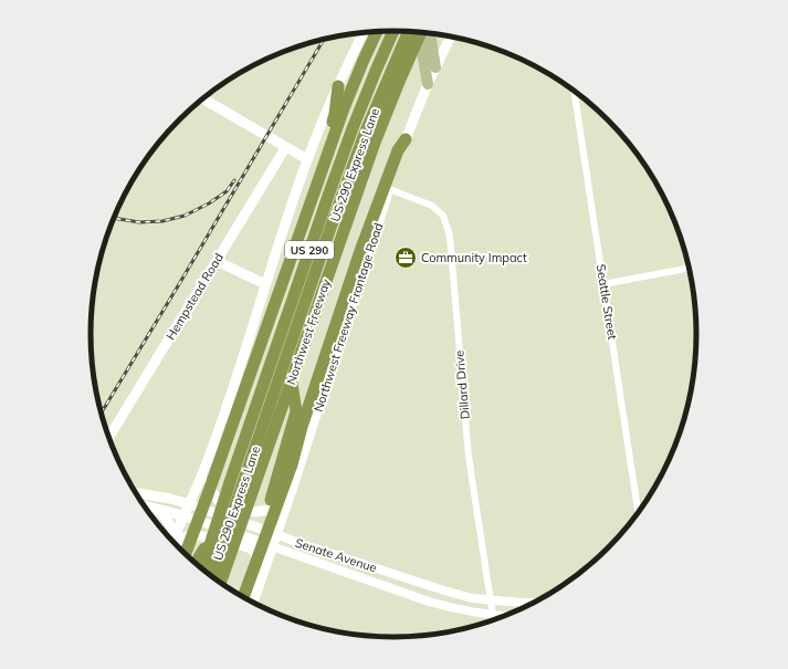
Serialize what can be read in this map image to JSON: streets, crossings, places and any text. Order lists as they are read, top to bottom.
{
  "streets": {
    "highway": ["US 290 Express Lane", "US 290", "Northwest Freeway"],
    "main road": ["Hempstead Road", "Northwest Freeway Frontage Road", "Senate Avenue"],
    "street": ["Seattle Street", "Dillard Drive"]
  },
  "crossings": [
    ["US 290 Express Lane", "Northwest Freeway"],
    ["Northwest Freeway Frontage Road", "Dillard Drive"],
    ["Northwest Freeway Frontage Road", "Senate Avenue"],
    ["Dillard Drive", "Senate Avenue"]
  ],
  "places": {
    "office": ["Community Impact"]
  }
}
